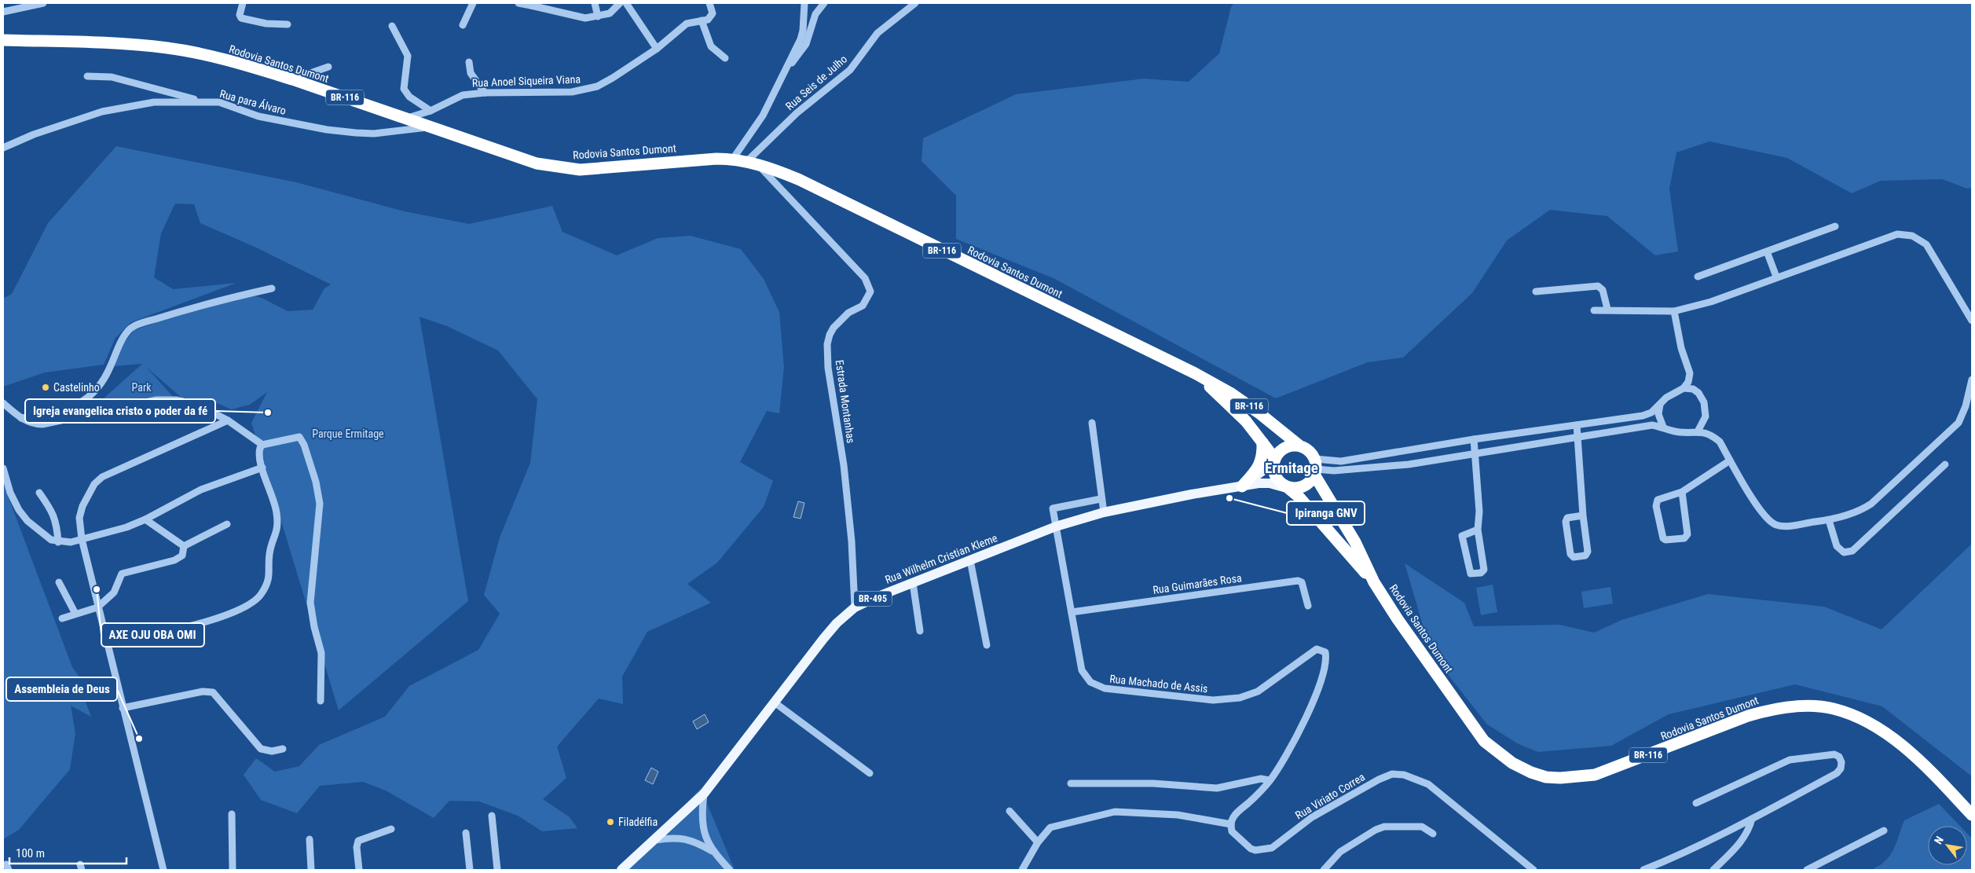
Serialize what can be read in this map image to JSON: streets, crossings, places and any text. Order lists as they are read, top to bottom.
{
  "streets": {
    "highway": ["Rodovia Santos Dumont", "BR-116"],
    "main road": ["Rua Wilhelm Cristian Kleme", "BR-495"],
    "street": [
      "Rua Anoel Siqueira Viana",
      "Rua Seis de Julho",
      "Rua para Álvaro",
      "Estrada Montanhas",
      "Rua Guimarães Rosa",
      "Rua Machado de Assis",
      "Rua Viriato Correa"
    ]
  },
  "crossings": [
    ["Rodovia Santos Dumont", "Rua Anoel Siqueira Viana"],
    ["Rodovia Santos Dumont", "Rua Seis de Julho"],
    ["Rodovia Santos Dumont", "BR-116"],
    ["Rodovia Santos Dumont", "Rua para Álvaro"],
    ["Rodovia Santos Dumont", "Estrada Montanhas"],
    ["BR-116", "BR-495"],
    ["Estrada Montanhas", "Rua Wilhelm Cristian Kleme"],
    ["Rua Wilhelm Cristian Kleme", "BR-495"],
    ["Rua Wilhelm Cristian Kleme", "Rua Machado de Assis"],
    ["Rua Guimarães Rosa", "Rua Machado de Assis"]
  ],
  "districts": ["Ermitage"],
  "parks": ["Park", "Parque Ermitage"],
  "places": [
    "Castelinho",
    "Igreja evangelica cristo o poder da fé",
    "Ipiranga GNV",
    "AXE OJU OBA OMI",
    "Assembleia de Deus",
    "Filadélfia"
  ],
  "scale_bar": "100 m",
  "north": "top left"
}
